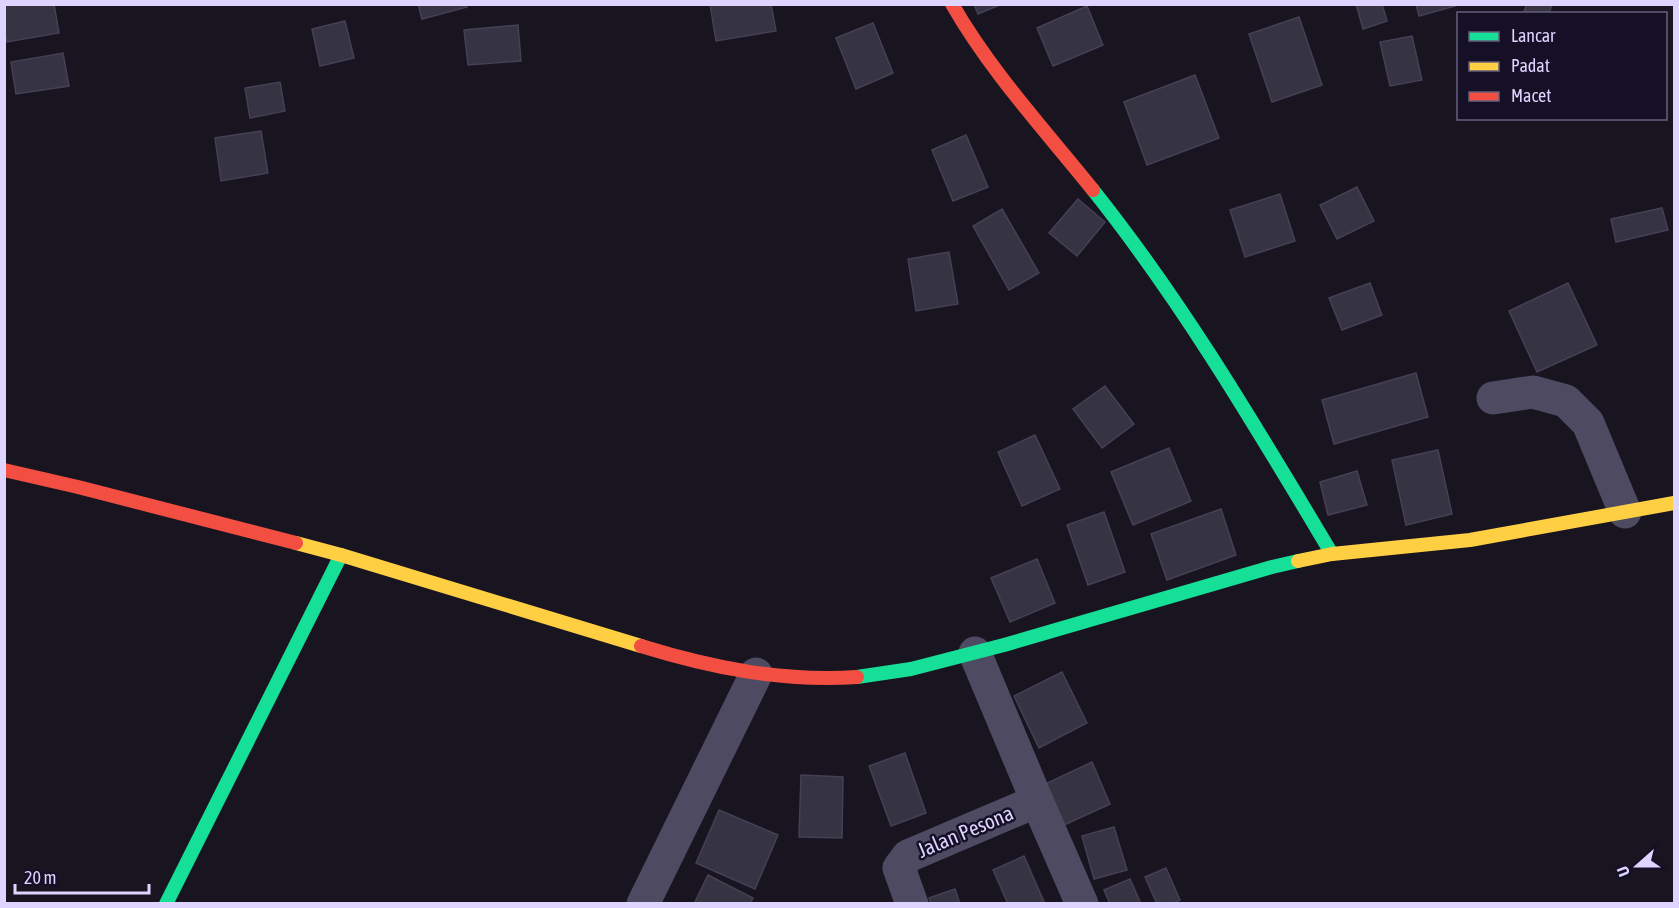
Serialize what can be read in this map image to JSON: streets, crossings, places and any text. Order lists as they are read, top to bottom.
{
  "streets": {
    "street": ["Jalan Pesona"]
  },
  "legend": ["Lancar", "Padat", "Macet"],
  "scale_bar": "20 m",
  "north": "left"
}
